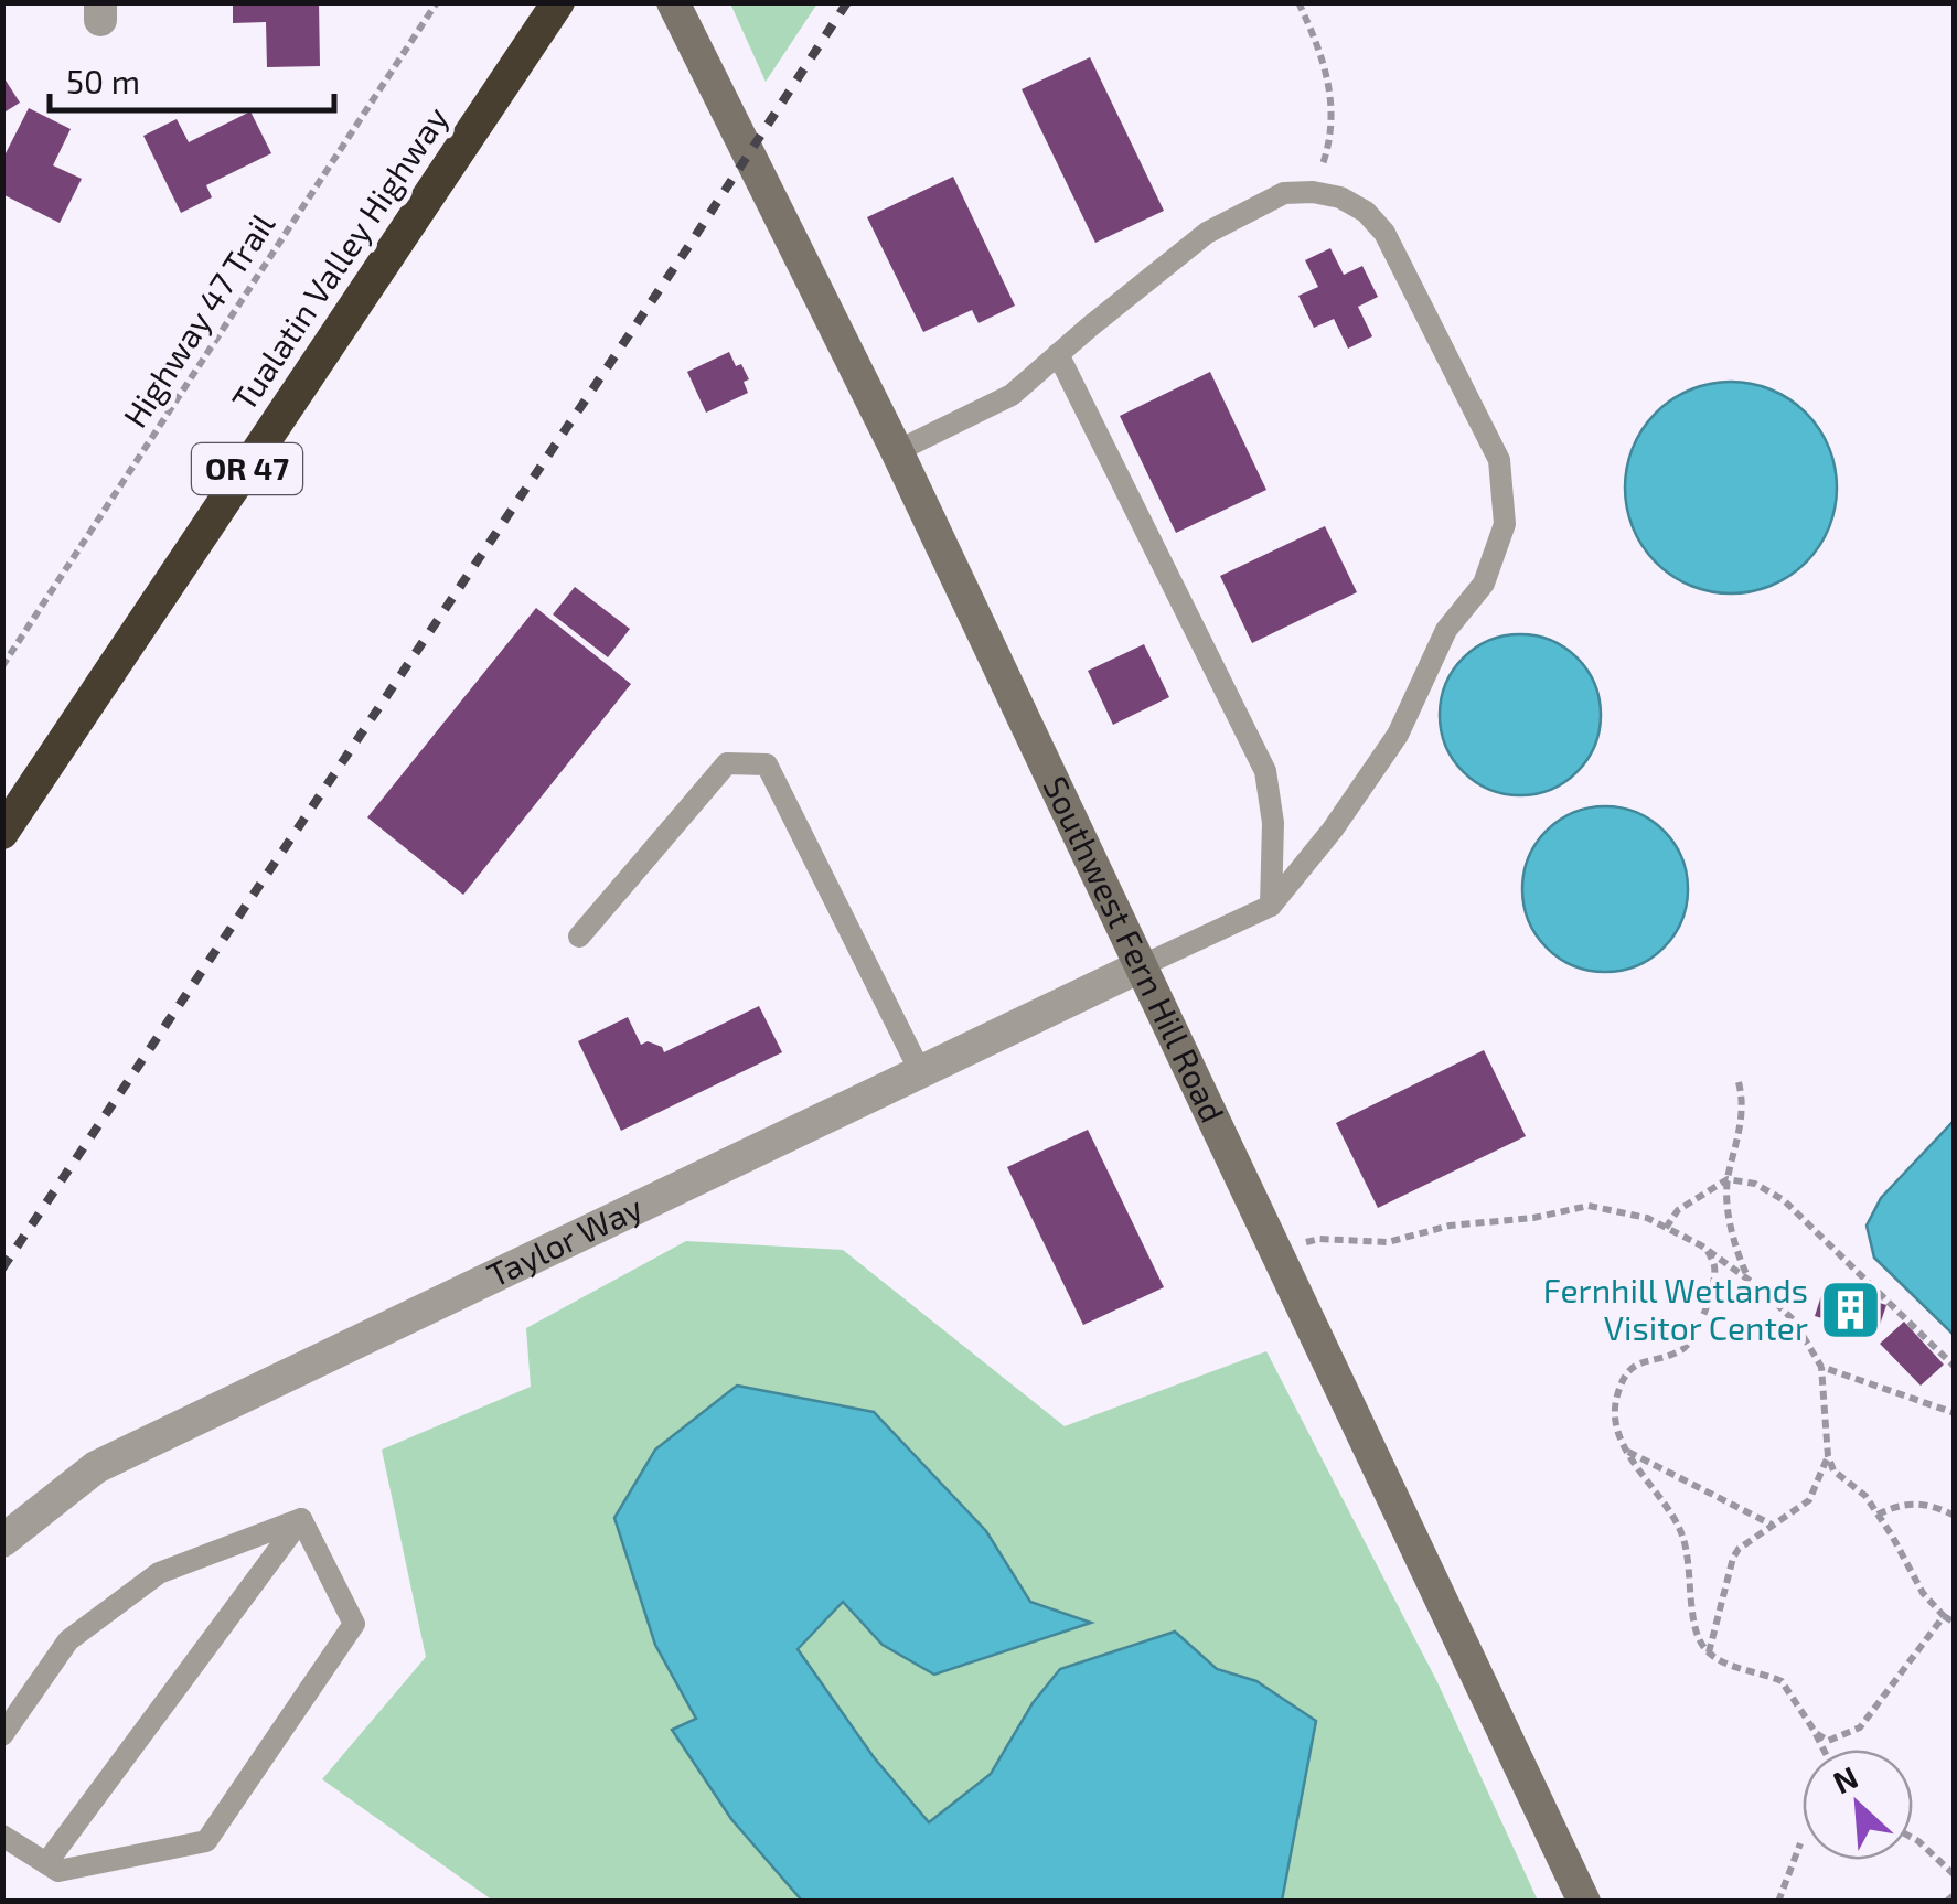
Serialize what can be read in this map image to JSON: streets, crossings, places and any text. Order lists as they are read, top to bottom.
{
  "streets": {
    "highway": ["Tualatin Valley Highway", "OR 47"],
    "street": ["Southwest Fern Hill Road", "Taylor Way"],
    "path": ["Highway 47 Trail"]
  },
  "crossings": [
    ["Southwest Fern Hill Road", "Taylor Way"]
  ],
  "places": {
    "building": ["Fernhill Wetlands Visitor Center"]
  },
  "scale_bar": "50 m",
  "north": "top left"
}
